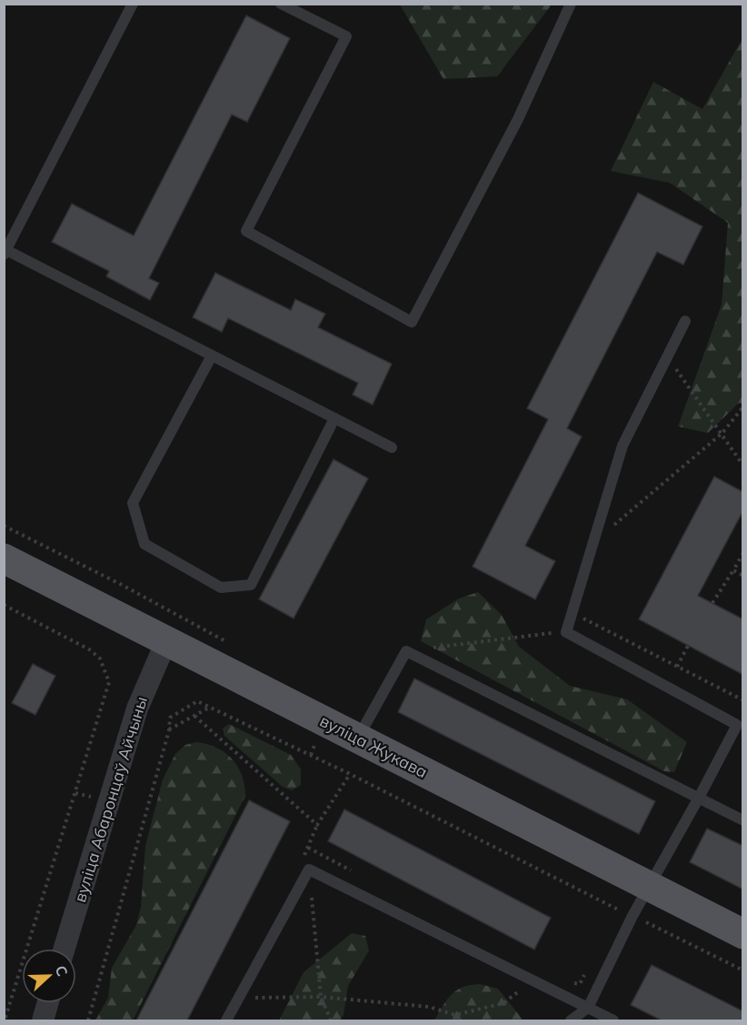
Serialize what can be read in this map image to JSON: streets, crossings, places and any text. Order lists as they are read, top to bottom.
{
  "streets": {
    "main road": ["вуліца Жукава"],
    "street": ["вуліца Абаронцаў Айчыны"]
  },
  "crossings": [
    ["вуліца Жукава", "вуліца Абаронцаў Айчыны"]
  ],
  "north": "right"
}
